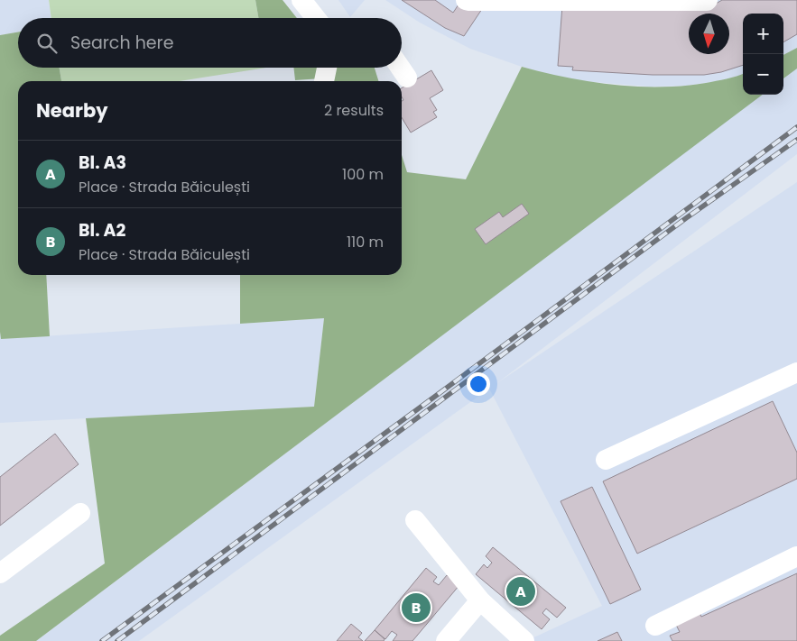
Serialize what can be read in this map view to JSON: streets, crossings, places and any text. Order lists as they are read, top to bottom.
{
  "north": "bottom",
  "page": {
    "map_buttons": ["+", "−"],
    "search": "Search here",
    "heading": ["Nearby", "2 results"],
    "list": [
      {
        "mark": "A",
        "name": "Bl. A3",
        "note": "Place · Strada Băiculești",
        "value": "100 m"
      },
      {
        "mark": "B",
        "name": "Bl. A2",
        "note": "Place · Strada Băiculești",
        "value": "110 m"
      }
    ],
    "pins": ["A", "B"]
  }
}
